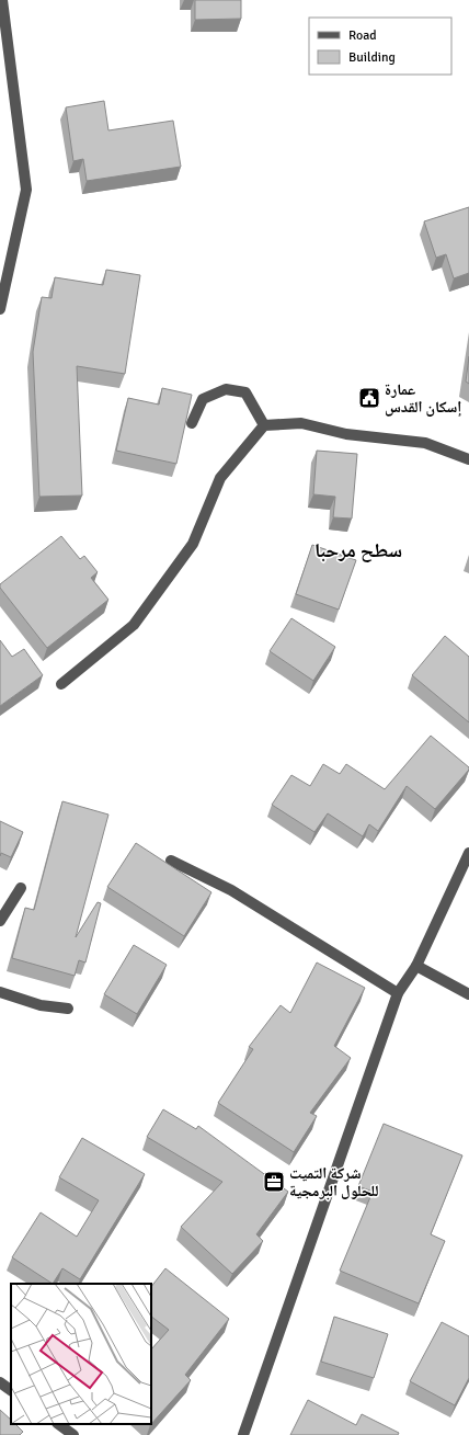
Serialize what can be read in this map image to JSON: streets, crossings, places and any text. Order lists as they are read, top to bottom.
{
  "districts": ["سطح مرحبا"],
  "places": {
    "public building": ["عمارة إسكان القدس"],
    "office": ["شركة التميت للحلول البرمجية"]
  },
  "legend": ["Road", "Building"]
}
